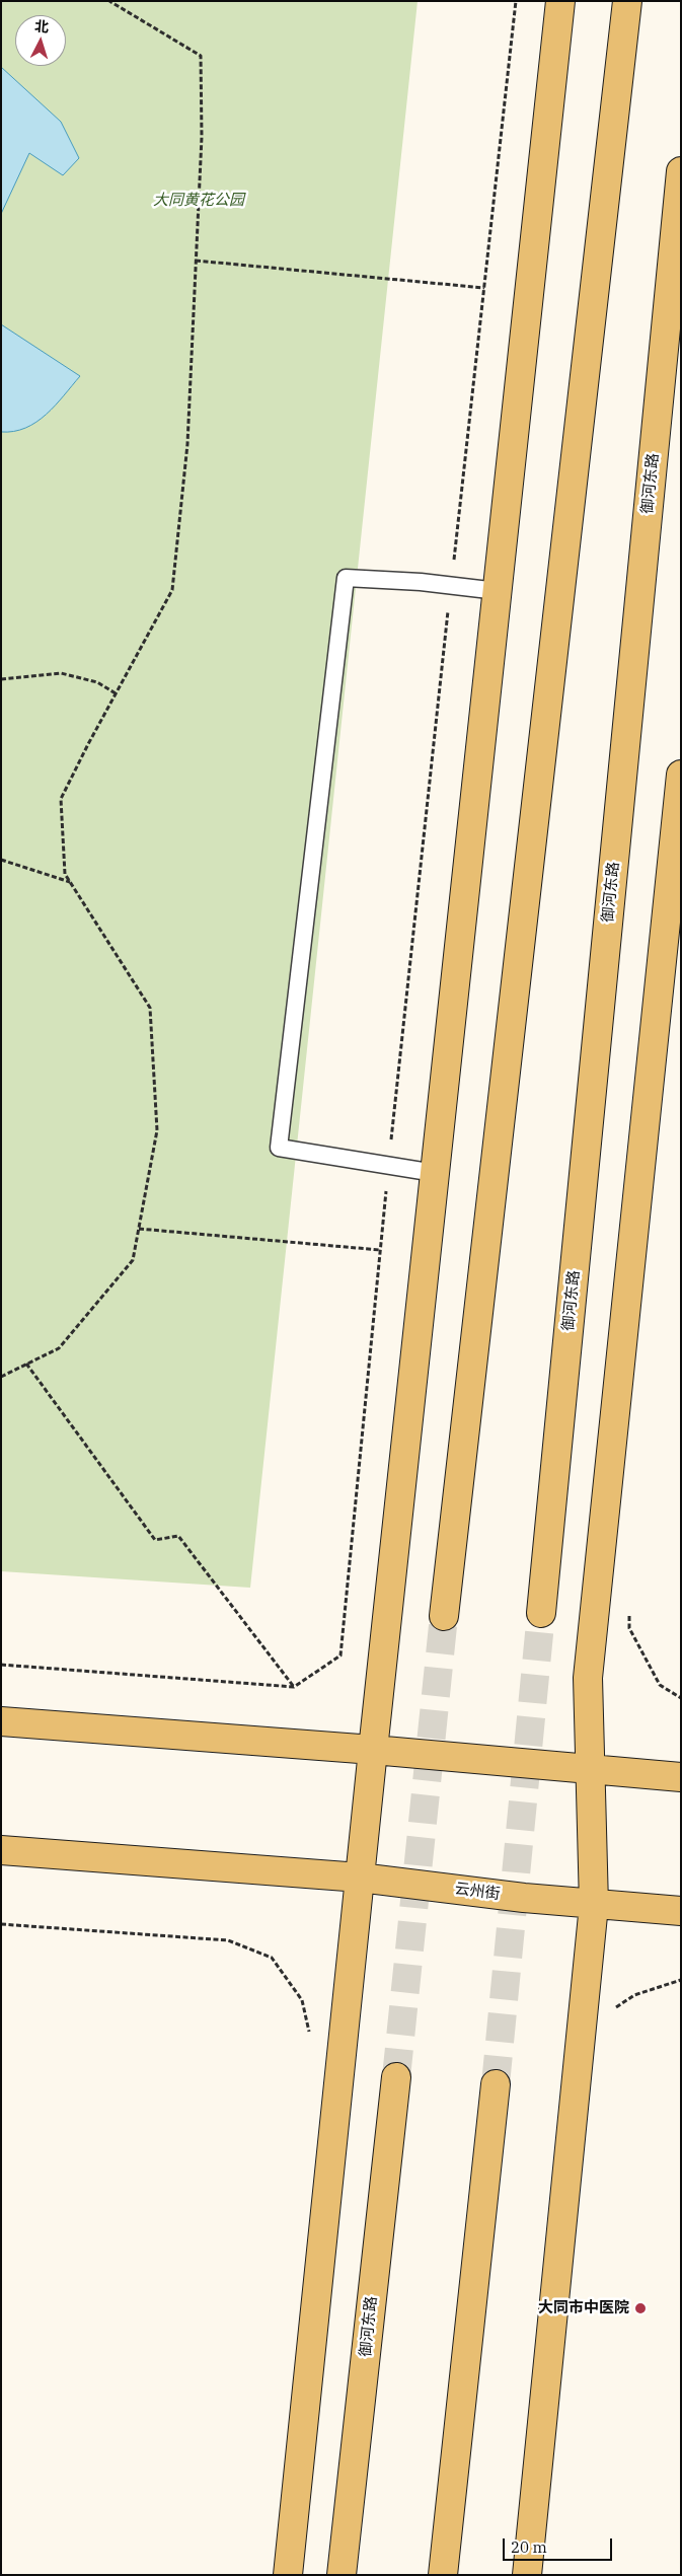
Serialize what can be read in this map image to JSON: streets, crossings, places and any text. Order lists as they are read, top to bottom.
{
  "streets": {
    "main road": ["御河东路", "云州街"]
  },
  "parks": ["大同黄花公园"],
  "places": ["大同市中医院"],
  "scale_bar": "20 m",
  "north": "top"
}
